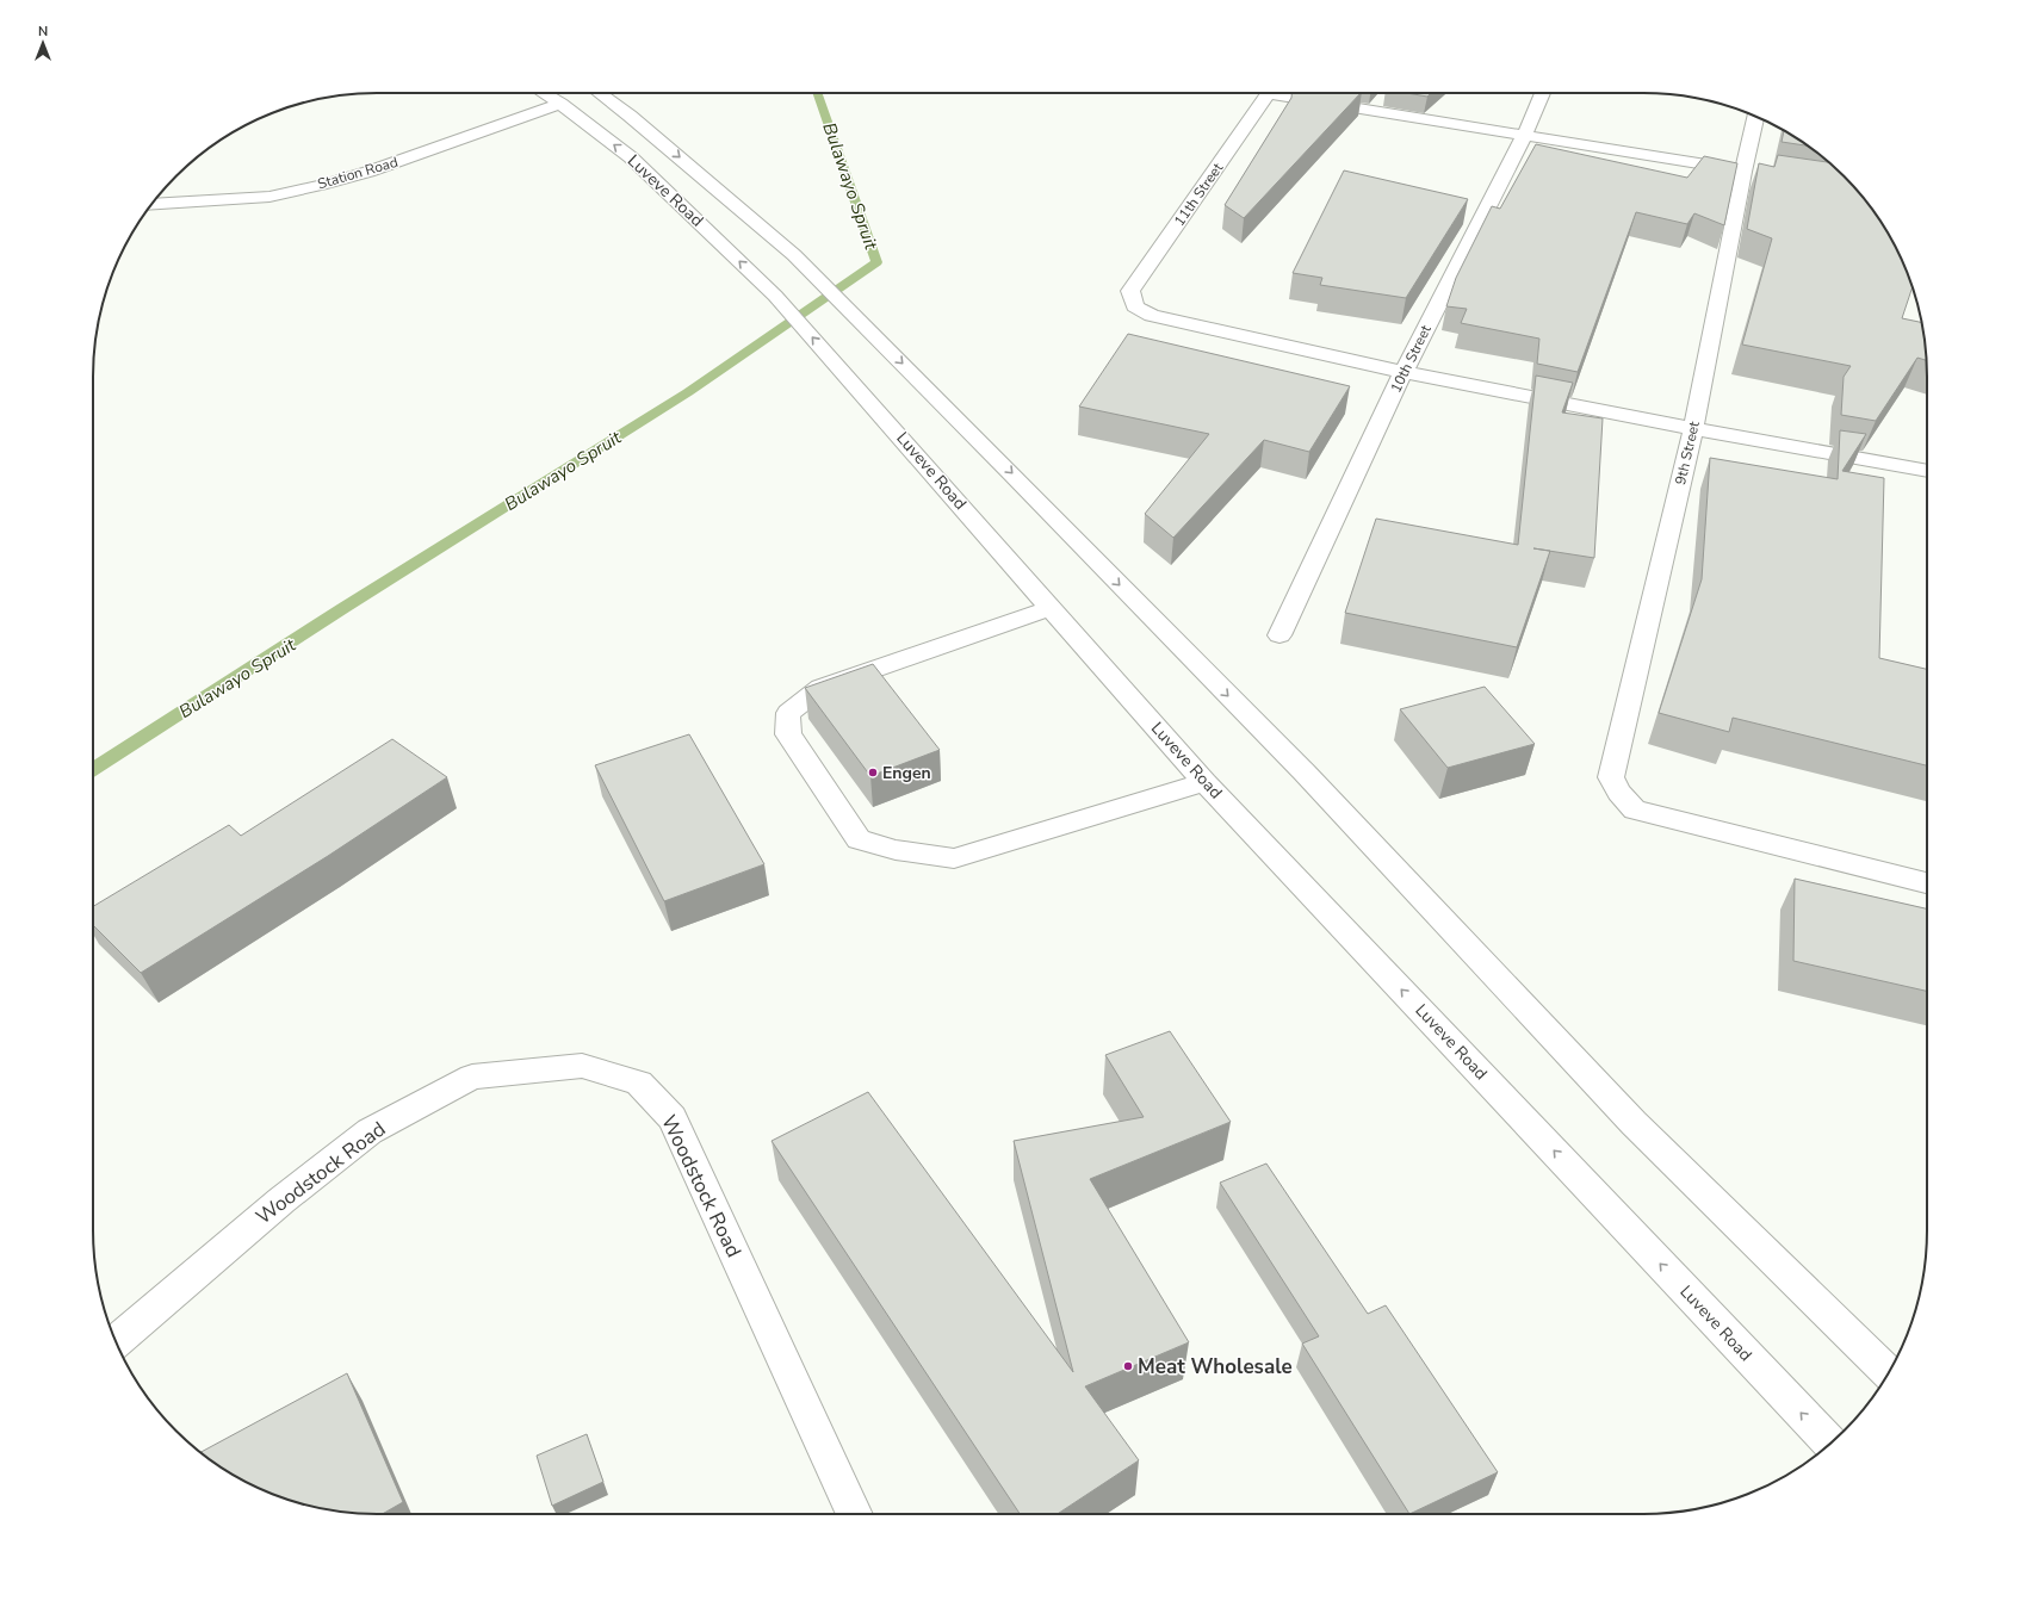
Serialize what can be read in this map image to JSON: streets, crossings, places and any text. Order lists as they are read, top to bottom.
{
  "streets": {
    "street": [
      "Station Road",
      "Luveve Road",
      "11th Street",
      "10th Street",
      "9th Street",
      "Woodstock Road"
    ]
  },
  "crossings": [
    ["Station Road", "Luveve Road"],
    ["11th Street", "10th Street"]
  ],
  "water": ["Bulawayo Spruit"],
  "places": ["Engen", "Meat Wholesale"],
  "north": "top"
}
